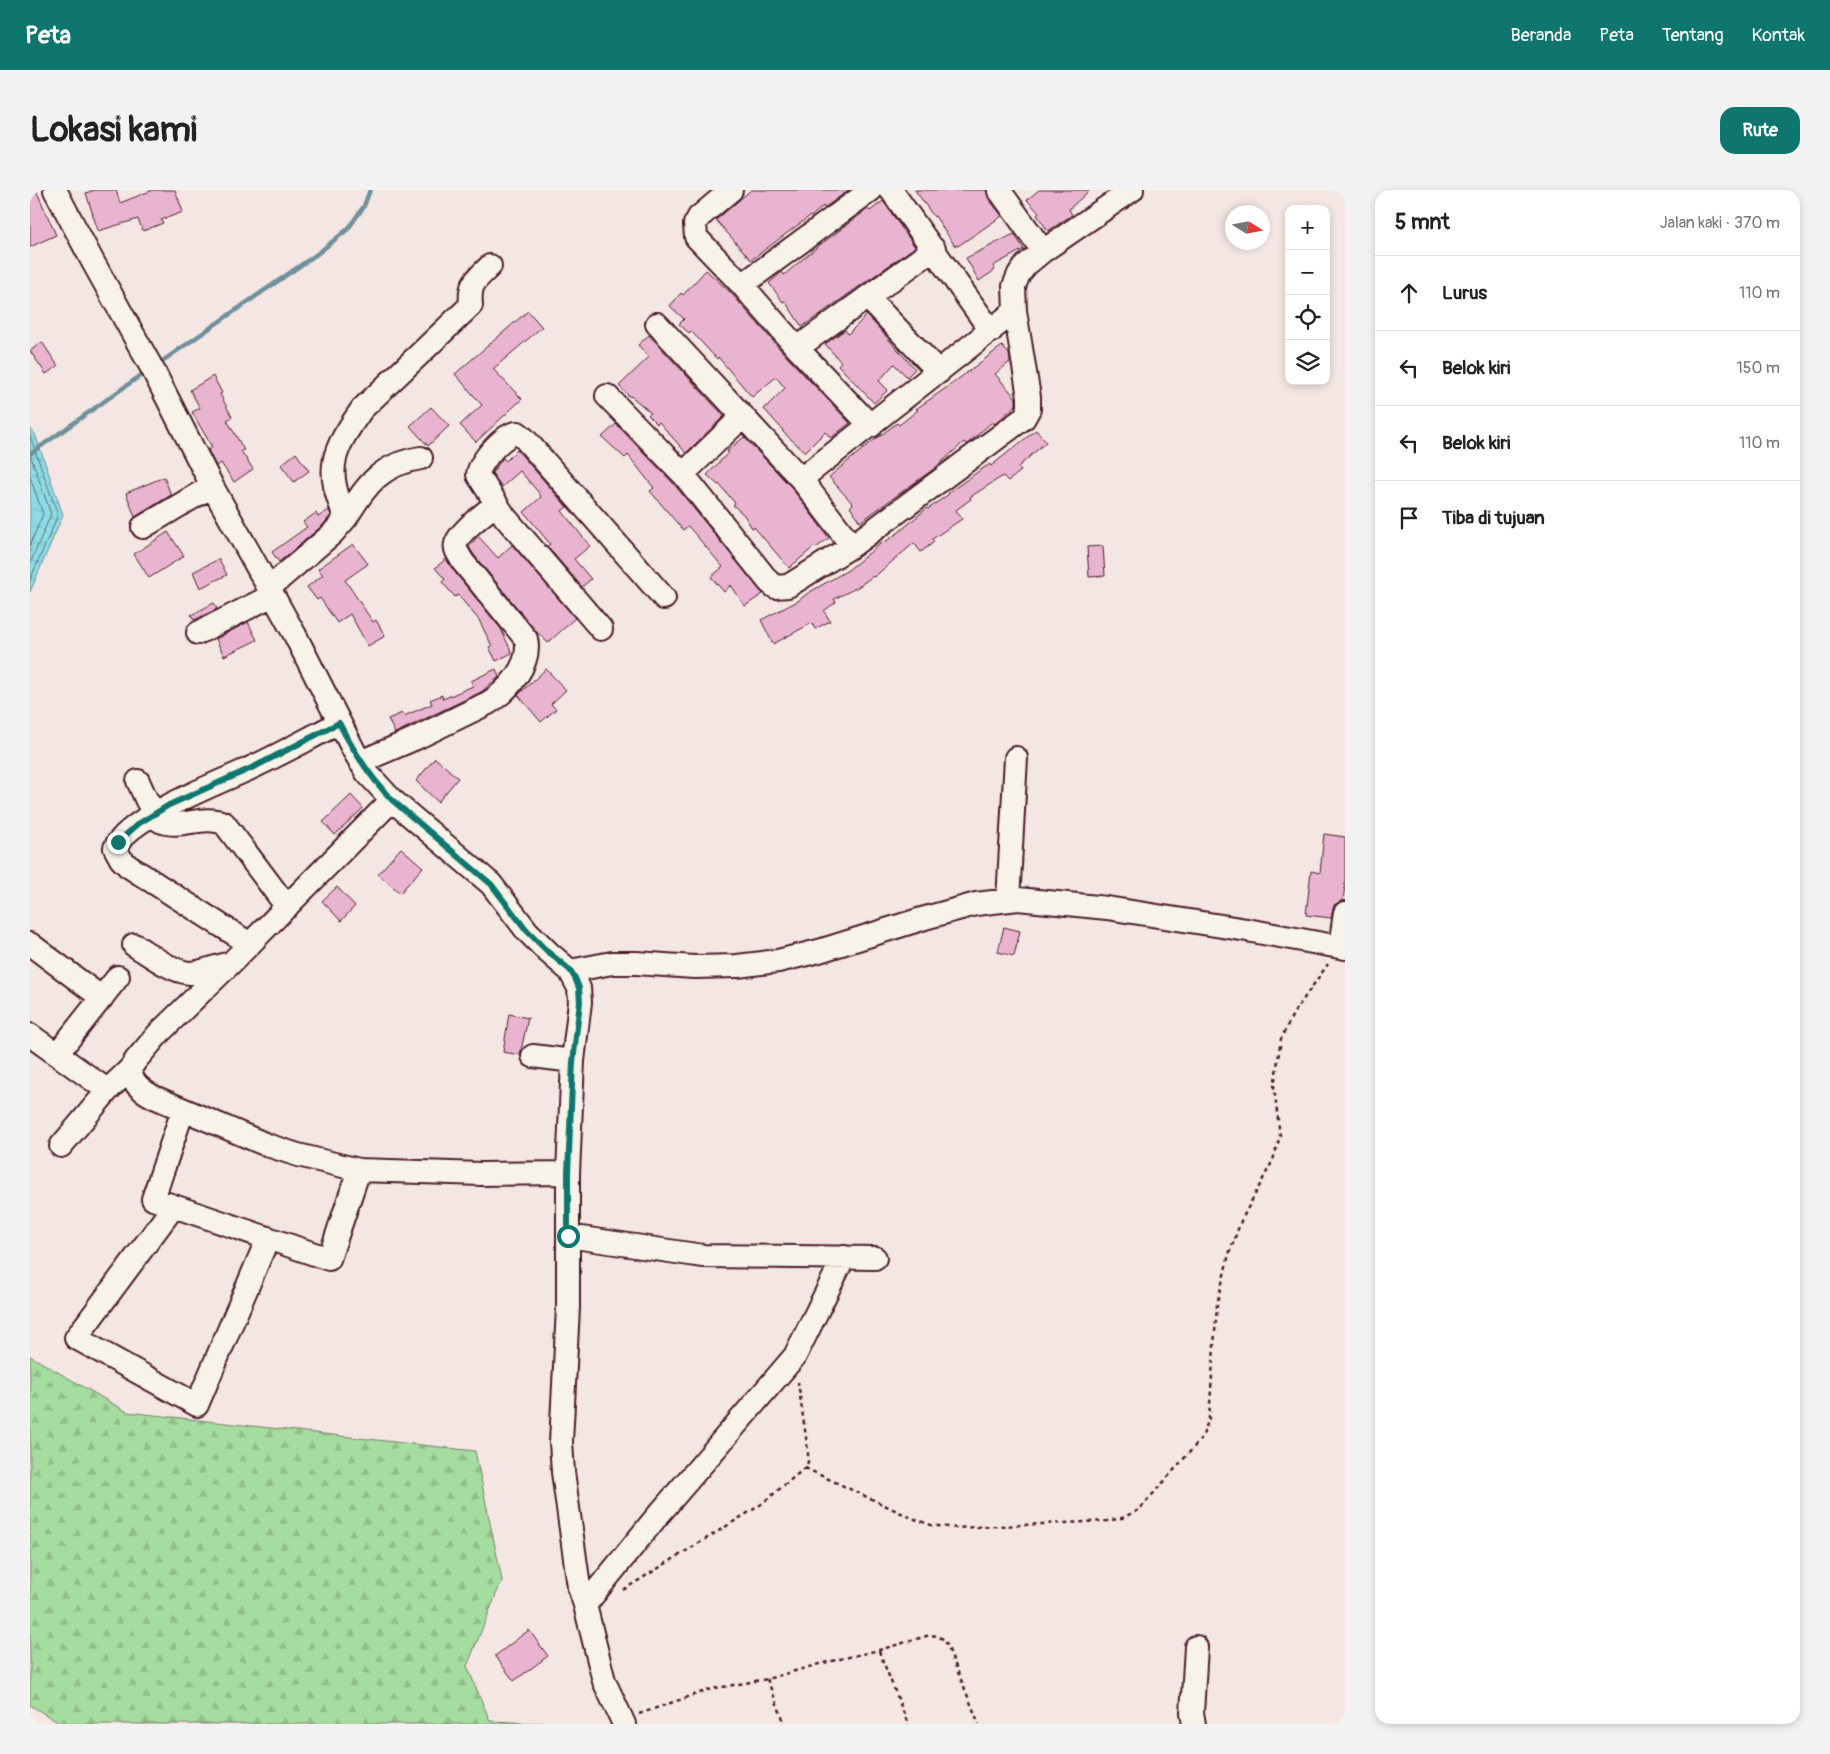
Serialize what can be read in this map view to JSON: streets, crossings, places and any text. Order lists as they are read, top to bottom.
{
  "north": "right",
  "page": {
    "header": "Peta",
    "nav": [
      "Beranda",
      "Peta",
      "Tentang",
      "Kontak"
    ],
    "buttons": "Rute",
    "title": "Lokasi kami",
    "heading": ["5 mnt", "Jalan kaki · 370 m"],
    "map_buttons": ["+", "−"],
    "list": [
      ["Lurus", "110 m"],
      ["Belok kiri", "150 m"],
      ["Belok kiri", "110 m"],
      "Tiba di tujuan"
    ]
  }
}
